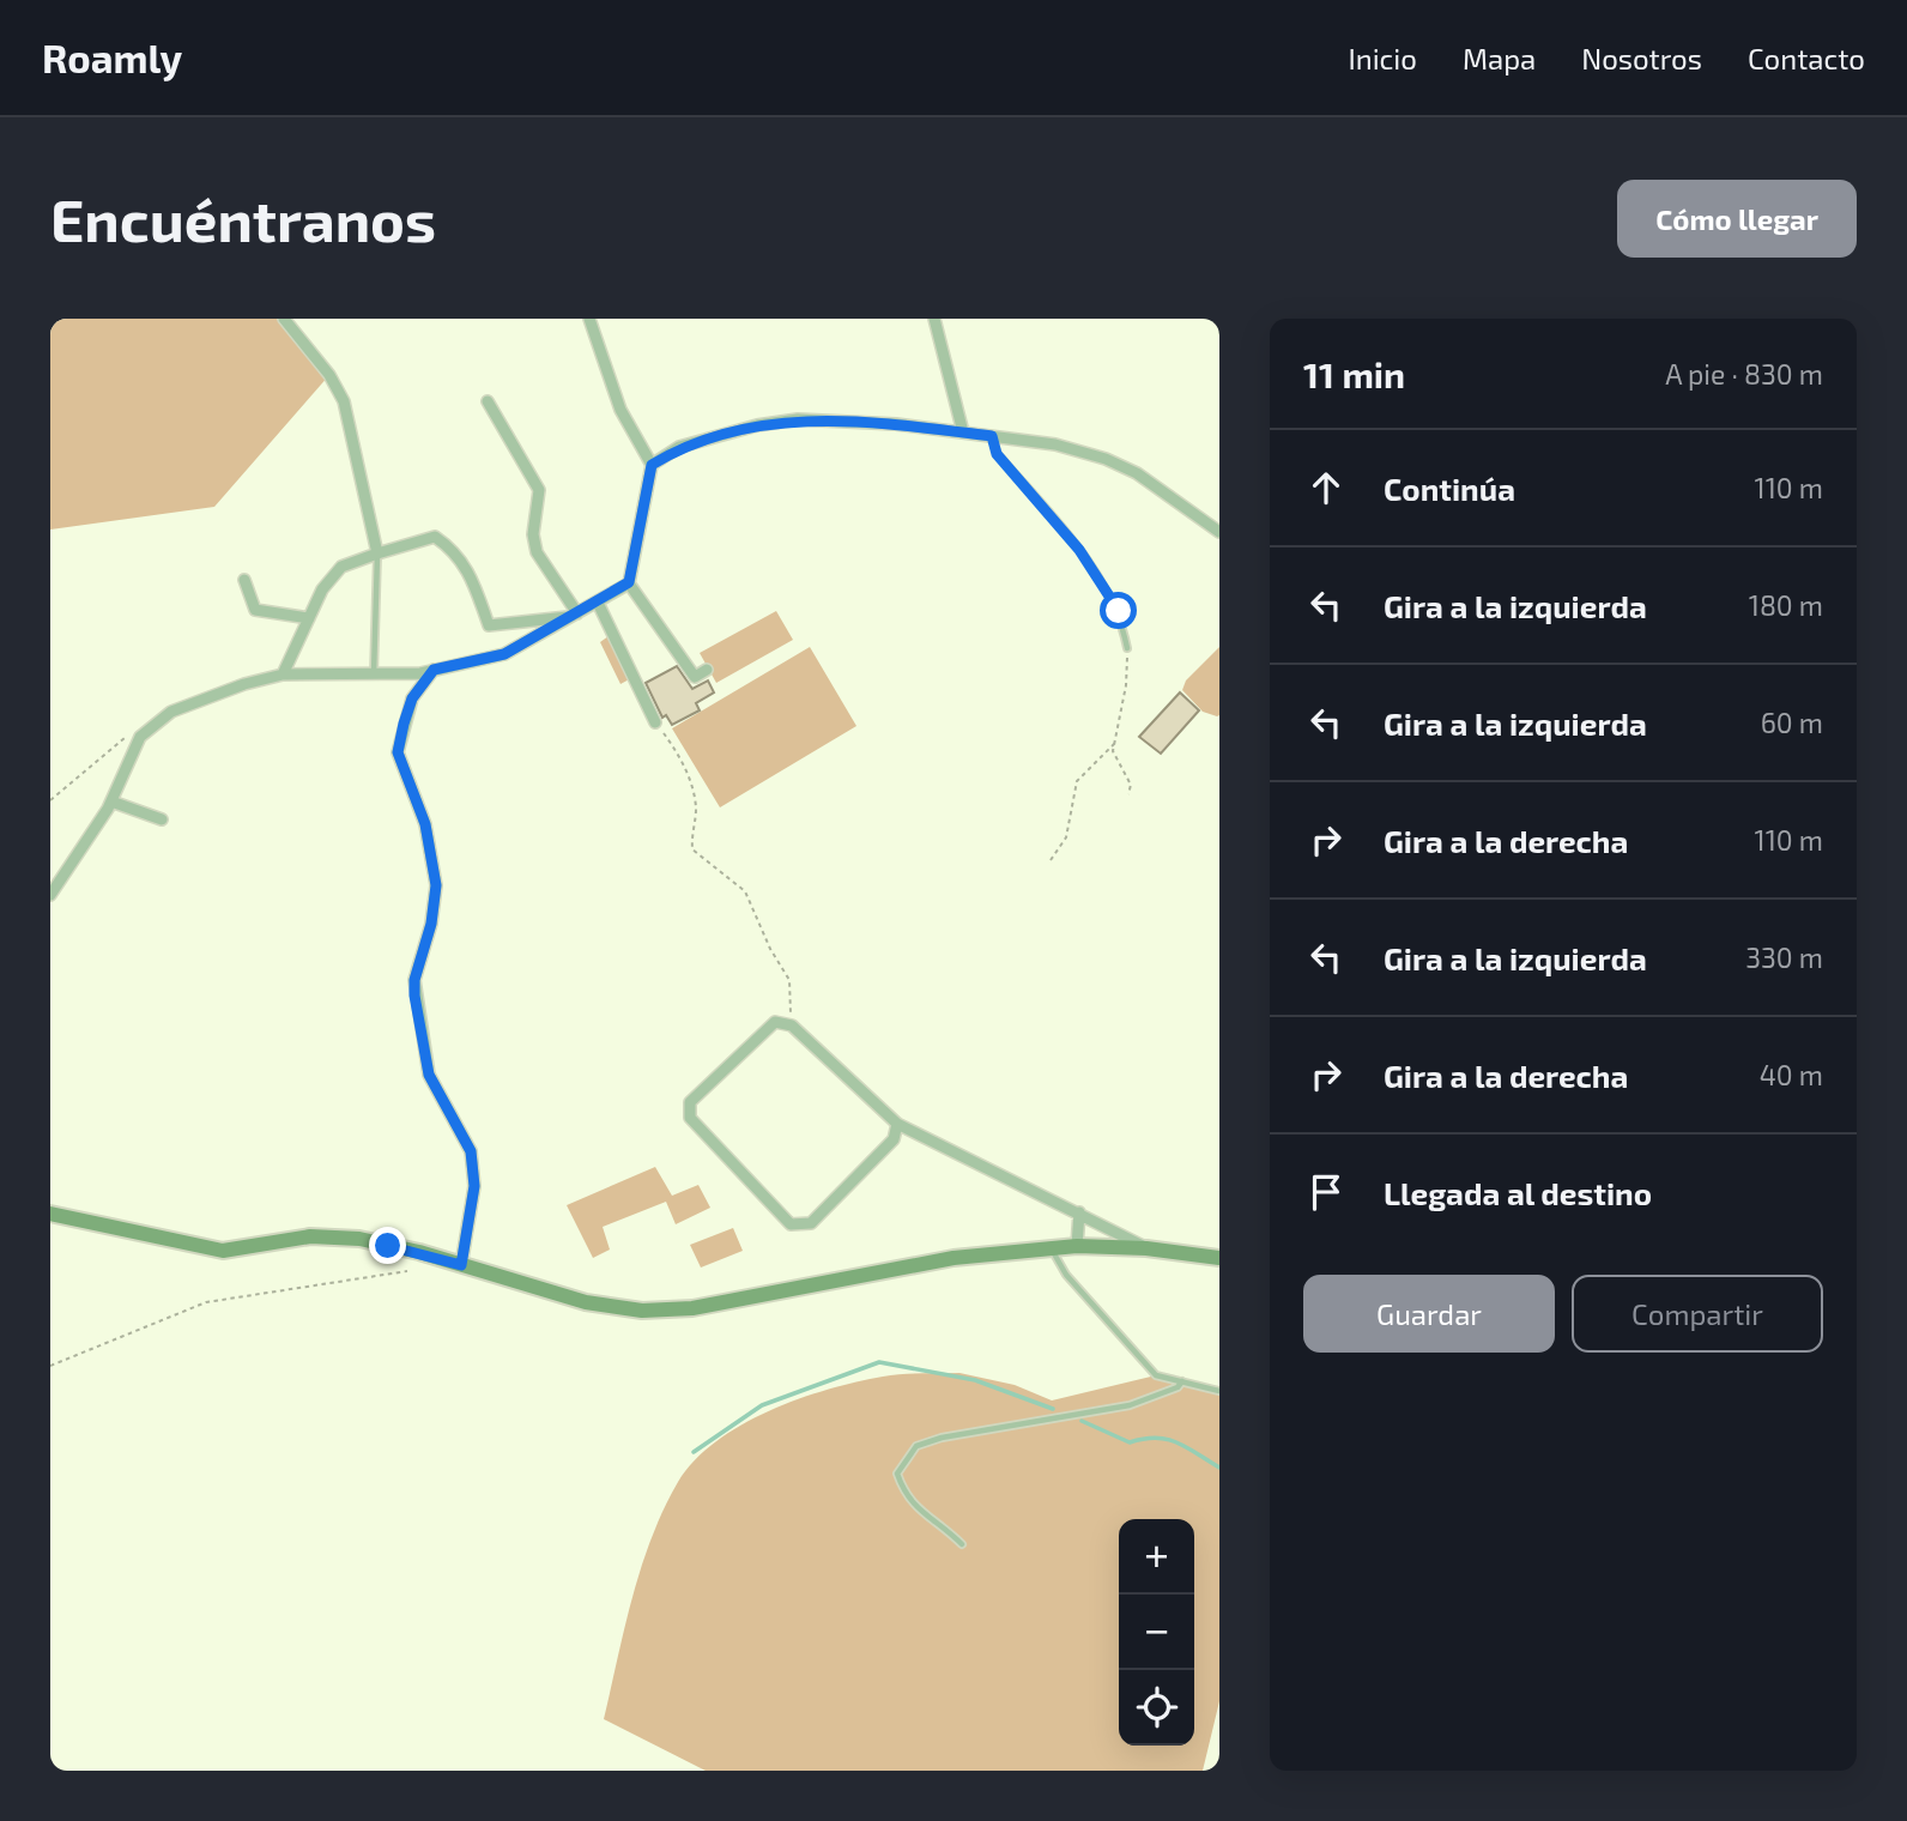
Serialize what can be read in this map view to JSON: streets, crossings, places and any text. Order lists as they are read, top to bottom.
{
  "page": {
    "header": "Roamly",
    "nav": [
      "Inicio",
      "Mapa",
      "Nosotros",
      "Contacto"
    ],
    "buttons": [
      "Cómo llegar",
      ["Guardar", "Compartir"]
    ],
    "title": "Encuéntranos",
    "heading": ["11 min", "A pie · 830 m"],
    "list": [
      ["Continúa", "110 m"],
      ["Gira a la izquierda", "180 m"],
      ["Gira a la izquierda", "60 m"],
      ["Gira a la derecha", "110 m"],
      ["Gira a la izquierda", "330 m"],
      ["Gira a la derecha", "40 m"],
      "Llegada al destino"
    ],
    "map_buttons": ["+", "−"]
  }
}
